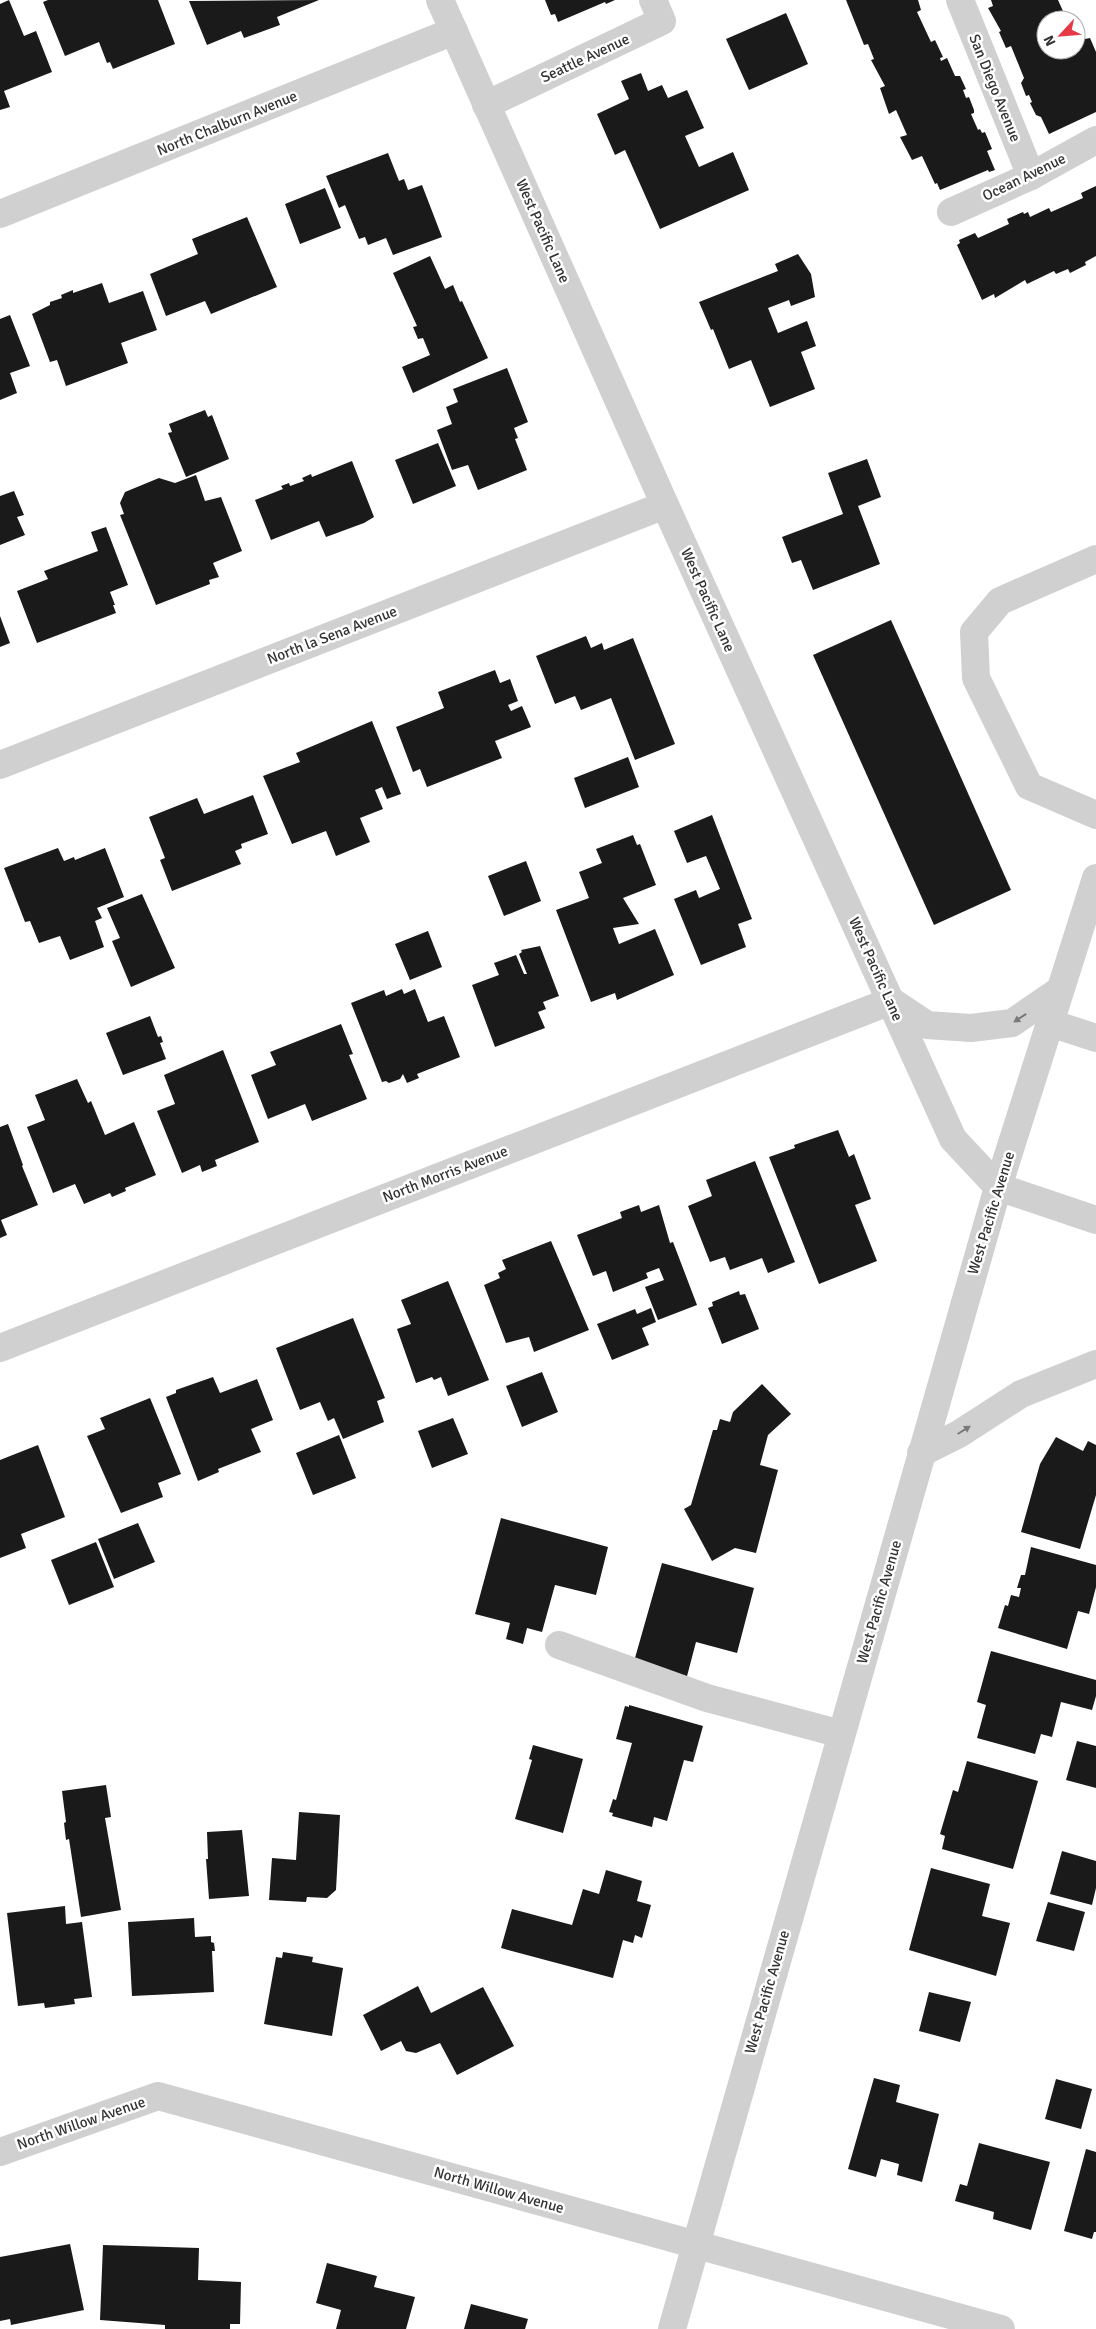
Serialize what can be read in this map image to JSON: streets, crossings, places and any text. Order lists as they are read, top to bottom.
{
  "streets": {
    "street": [
      "Seattle Avenue",
      "San Diego Avenue",
      "North Chalburn Avenue",
      "Ocean Avenue",
      "West Pacific Lane",
      "North la Sena Avenue",
      "North Morris Avenue",
      "West Pacific Avenue",
      "North Willow Avenue"
    ]
  },
  "crossings": [
    ["Seattle Avenue", "West Pacific Lane"],
    ["San Diego Avenue", "Ocean Avenue"],
    ["North Chalburn Avenue", "West Pacific Lane"],
    ["West Pacific Lane", "North la Sena Avenue"],
    ["West Pacific Lane", "North Morris Avenue"],
    ["West Pacific Lane", "West Pacific Avenue"],
    ["West Pacific Avenue", "North Willow Avenue"]
  ],
  "north": "bottom left"
}
